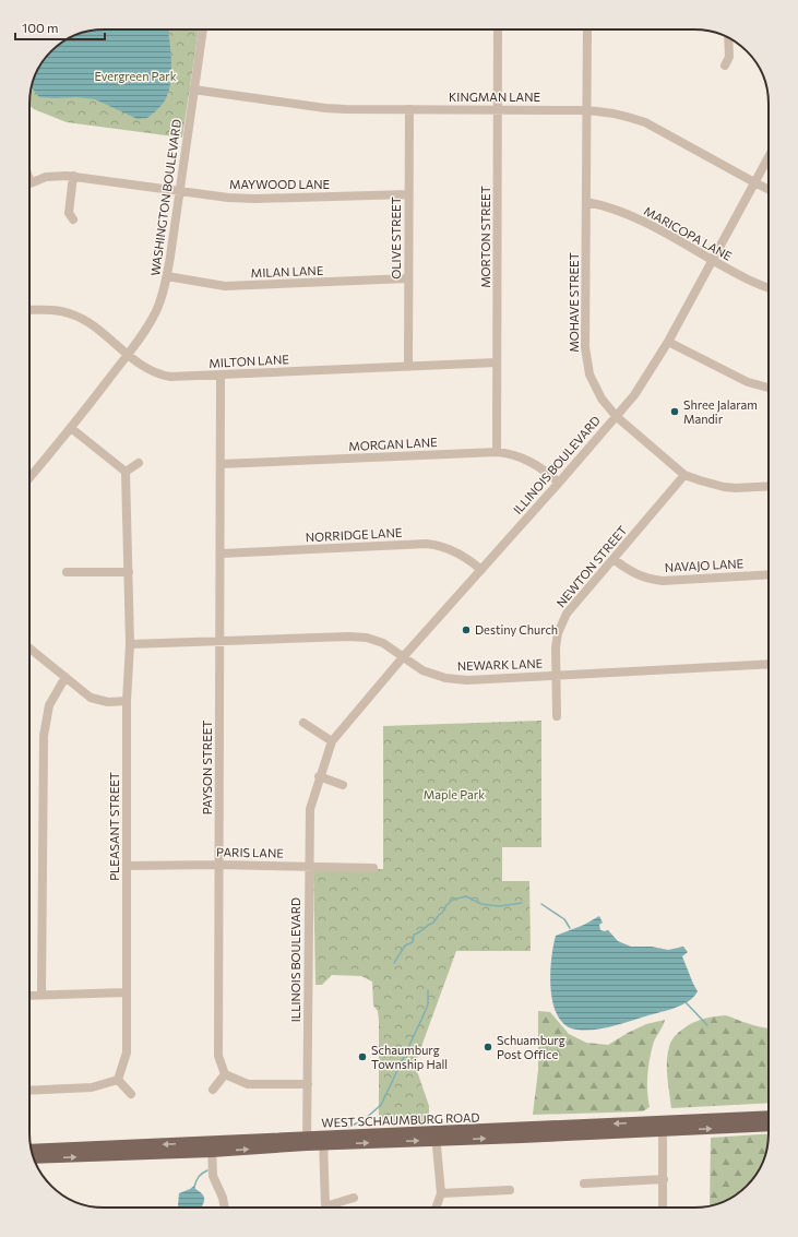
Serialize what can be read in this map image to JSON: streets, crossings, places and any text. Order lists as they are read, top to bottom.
{
  "streets": {
    "main road": ["WEST SCHAUMBURG ROAD"],
    "street": [
      "KINGMAN LANE",
      "MAYWOOD LANE",
      "WASHINGTON BOULEVARD",
      "MARICOPA LANE",
      "MORTON STREET",
      "OLIVE STREET",
      "MILAN LANE",
      "MOHAVE STREET",
      "MILTON LANE",
      "MORGAN LANE",
      "ILLINOIS BOULEVARD",
      "NORRIDGE LANE",
      "NAVAJO LANE",
      "NEWTON STREET",
      "NEWARK LANE",
      "PAYSON STREET",
      "PLEASANT STREET",
      "PARIS LANE"
    ]
  },
  "crossings": [
    ["KINGMAN LANE", "WASHINGTON BOULEVARD"],
    ["KINGMAN LANE", "MORTON STREET"],
    ["KINGMAN LANE", "OLIVE STREET"],
    ["KINGMAN LANE", "MOHAVE STREET"],
    ["KINGMAN LANE", "ILLINOIS BOULEVARD"],
    ["MAYWOOD LANE", "WASHINGTON BOULEVARD"],
    ["MAYWOOD LANE", "OLIVE STREET"],
    ["WASHINGTON BOULEVARD", "MILAN LANE"],
    ["WASHINGTON BOULEVARD", "MILTON LANE"],
    ["MARICOPA LANE", "MOHAVE STREET"],
    ["MARICOPA LANE", "ILLINOIS BOULEVARD"],
    ["MORTON STREET", "MILTON LANE"],
    ["MORTON STREET", "MORGAN LANE"],
    ["OLIVE STREET", "MILAN LANE"],
    ["OLIVE STREET", "MILTON LANE"],
    ["MOHAVE STREET", "ILLINOIS BOULEVARD"],
    ["MOHAVE STREET", "NEWTON STREET"],
    ["MILTON LANE", "PAYSON STREET"],
    ["MORGAN LANE", "ILLINOIS BOULEVARD"],
    ["MORGAN LANE", "PAYSON STREET"],
    ["ILLINOIS BOULEVARD", "NORRIDGE LANE"],
    ["ILLINOIS BOULEVARD", "NEWARK LANE"],
    ["ILLINOIS BOULEVARD", "PARIS LANE"],
    ["ILLINOIS BOULEVARD", "WEST SCHAUMBURG ROAD"],
    ["NORRIDGE LANE", "PAYSON STREET"],
    ["NAVAJO LANE", "NEWTON STREET"],
    ["NEWTON STREET", "NEWARK LANE"],
    ["NEWARK LANE", "PAYSON STREET"],
    ["NEWARK LANE", "PLEASANT STREET"],
    ["PAYSON STREET", "PARIS LANE"],
    ["PLEASANT STREET", "PARIS LANE"]
  ],
  "parks": ["Evergreen Park", "Maple Park"],
  "places": [
    "Shree Jalaram Mandir",
    "Destiny Church",
    "Schuamburg Post Office",
    "Schaumburg Township Hall"
  ],
  "scale_bar": "100 m"
}
